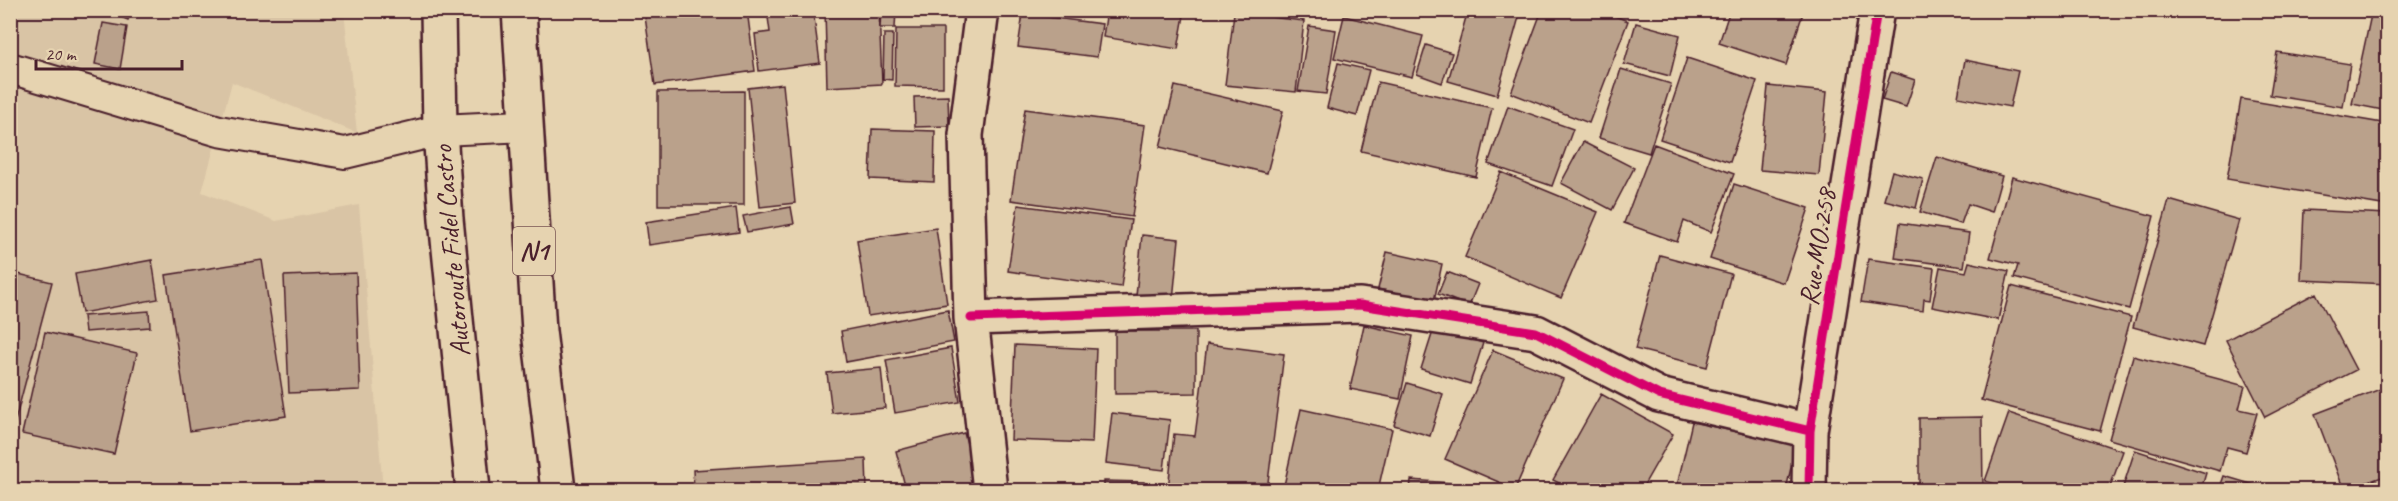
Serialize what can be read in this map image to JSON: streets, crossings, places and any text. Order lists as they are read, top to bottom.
{
  "streets": {
    "main road": ["Rue MO.258", "Autoroute Fidel Castro", "N1"]
  },
  "scale_bar": "20 m"
}
